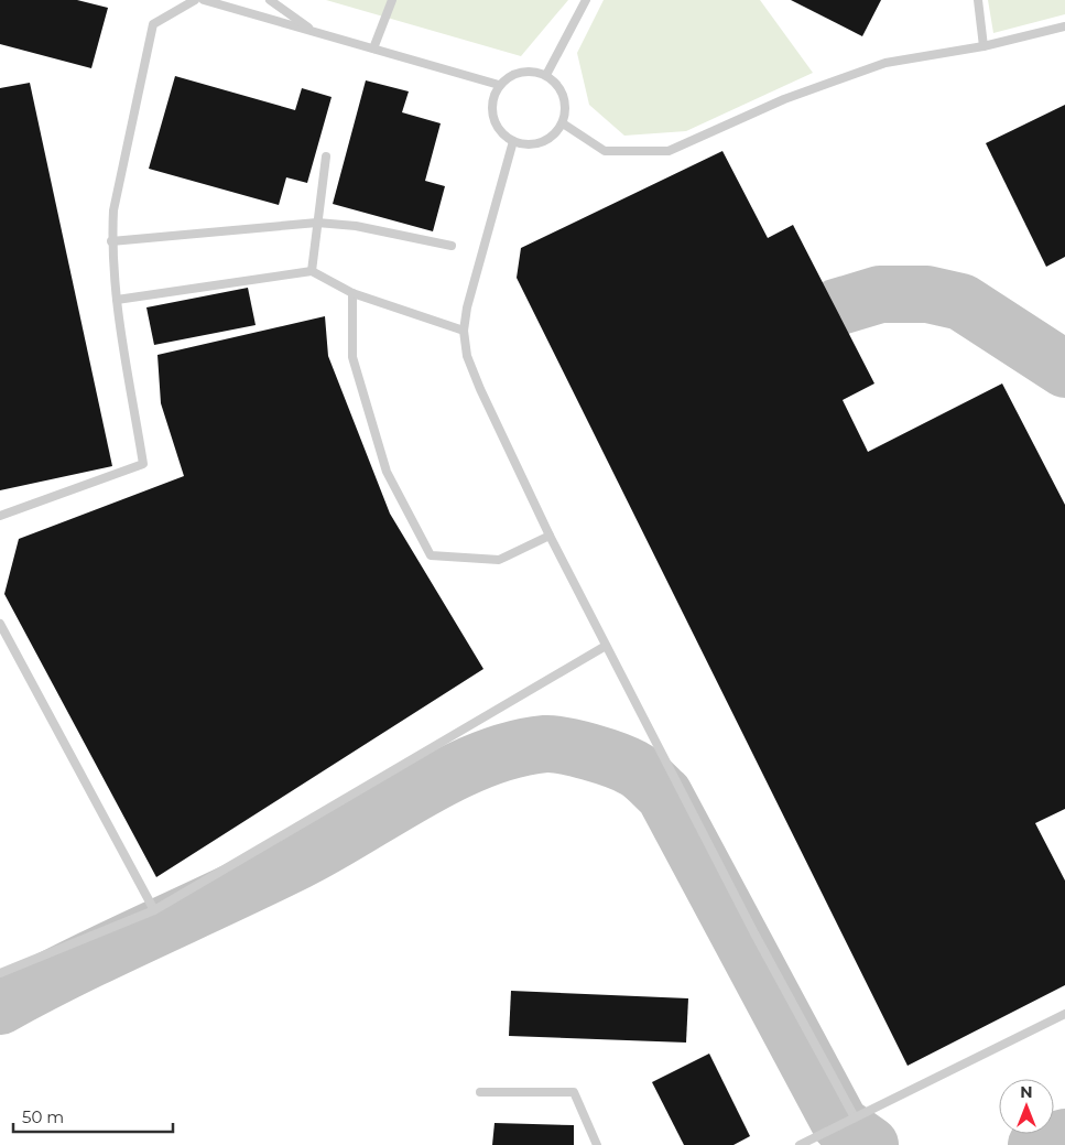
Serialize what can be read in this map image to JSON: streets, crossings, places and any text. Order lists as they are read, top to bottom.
{
  "scale_bar": "50 m",
  "north": "top"
}
